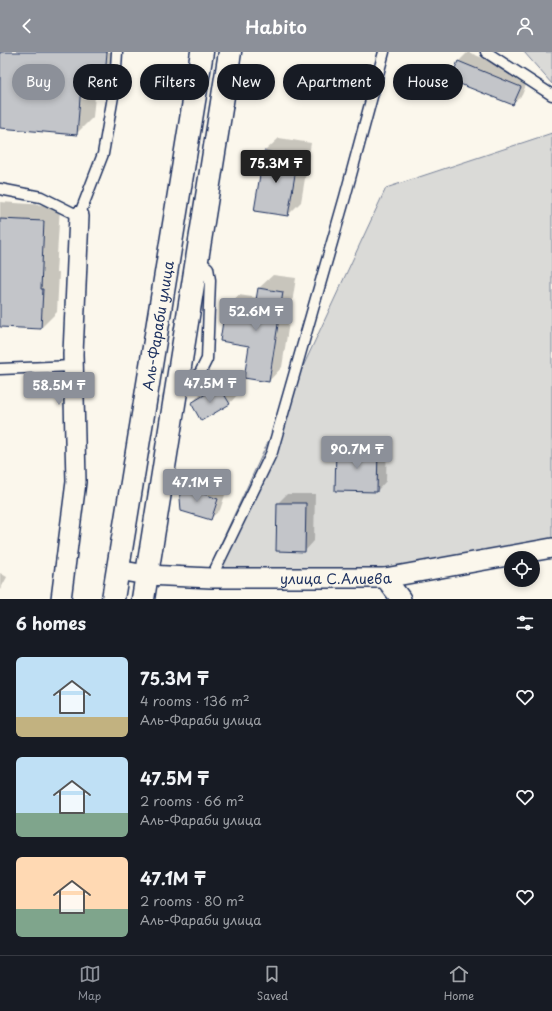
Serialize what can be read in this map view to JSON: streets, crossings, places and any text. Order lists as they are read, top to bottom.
{
  "streets": {
    "main road": ["Аль-Фараби улица"],
    "street": ["улица С.Алиева"]
  },
  "crossings": [
    ["Аль-Фараби улица", "улица С.Алиева"]
  ],
  "page": {
    "header": "Habito",
    "chip": [
      "Buy",
      "Rent",
      "Filters",
      "New",
      "Apartment",
      "House"
    ],
    "price": [
      "75.3M ₸",
      "52.6M ₸",
      "47.5M ₸",
      "58.5M ₸",
      "90.7M ₸",
      "47.1M ₸"
    ],
    "heading": "6 homes",
    "list": [
      {
        "name": "75.3M ₸",
        "note": "4 rooms · 136 m² · Аль-Фараби улица"
      },
      {
        "name": "47.5M ₸",
        "note": "2 rooms · 66 m² · Аль-Фараби улица"
      },
      {
        "name": "47.1M ₸",
        "note": "2 rooms · 80 m² · Аль-Фараби улица"
      }
    ],
    "tabs": ["Map", "Saved", "Home"]
  }
}
